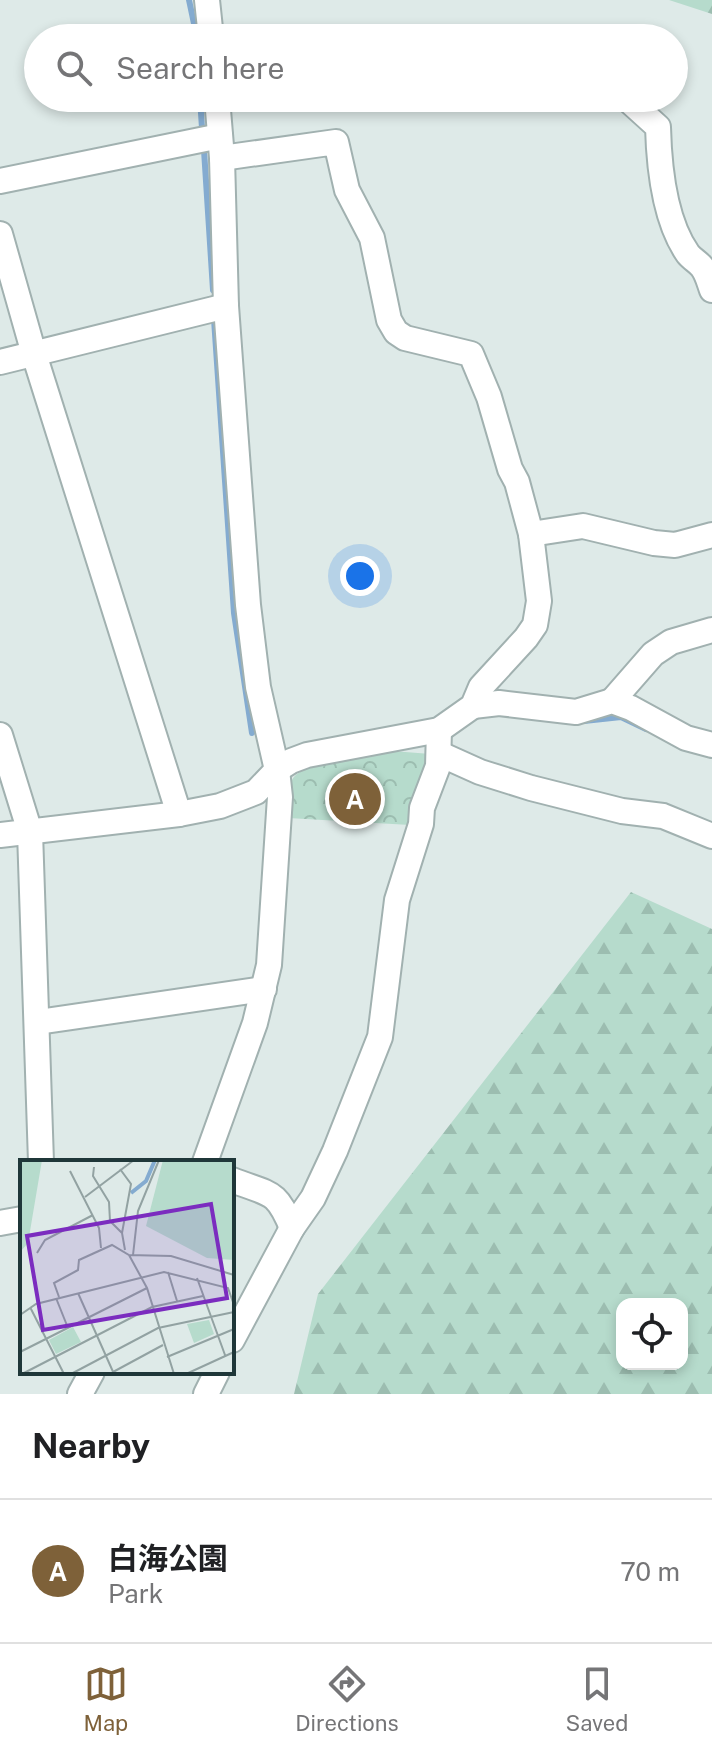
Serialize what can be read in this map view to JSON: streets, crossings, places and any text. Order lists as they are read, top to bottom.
{
  "page": {
    "search": "Search here",
    "pins": "A",
    "heading": "Nearby",
    "list": [
      {
        "mark": "A",
        "name": "白海公園",
        "note": "Park",
        "value": "70 m"
      }
    ],
    "nav": ["Map", "Directions", "Saved"]
  }
}
